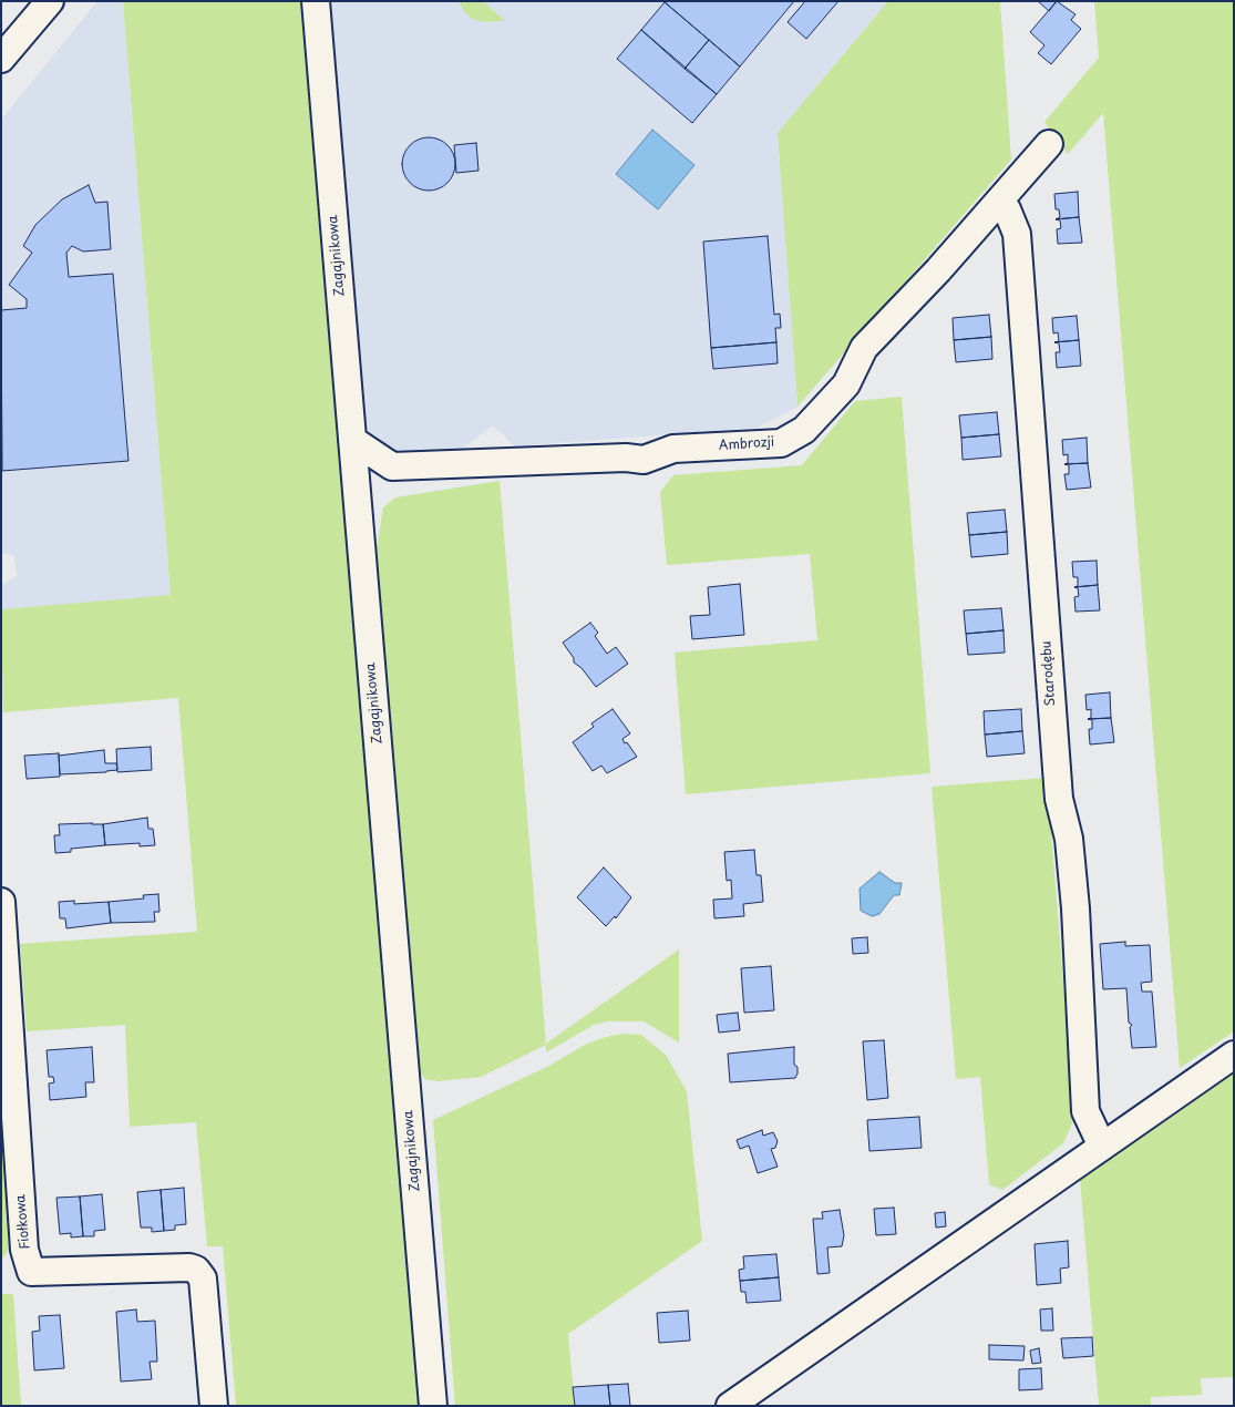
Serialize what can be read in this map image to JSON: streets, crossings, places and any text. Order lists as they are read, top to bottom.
{
  "streets": {
    "street": [
      "Zagajnikowa",
      "Ambrozji",
      "Starodębu",
      "Fiołkowa"
    ]
  },
  "crossings": [
    ["Zagajnikowa", "Ambrozji"],
    ["Ambrozji", "Starodębu"]
  ]
}
